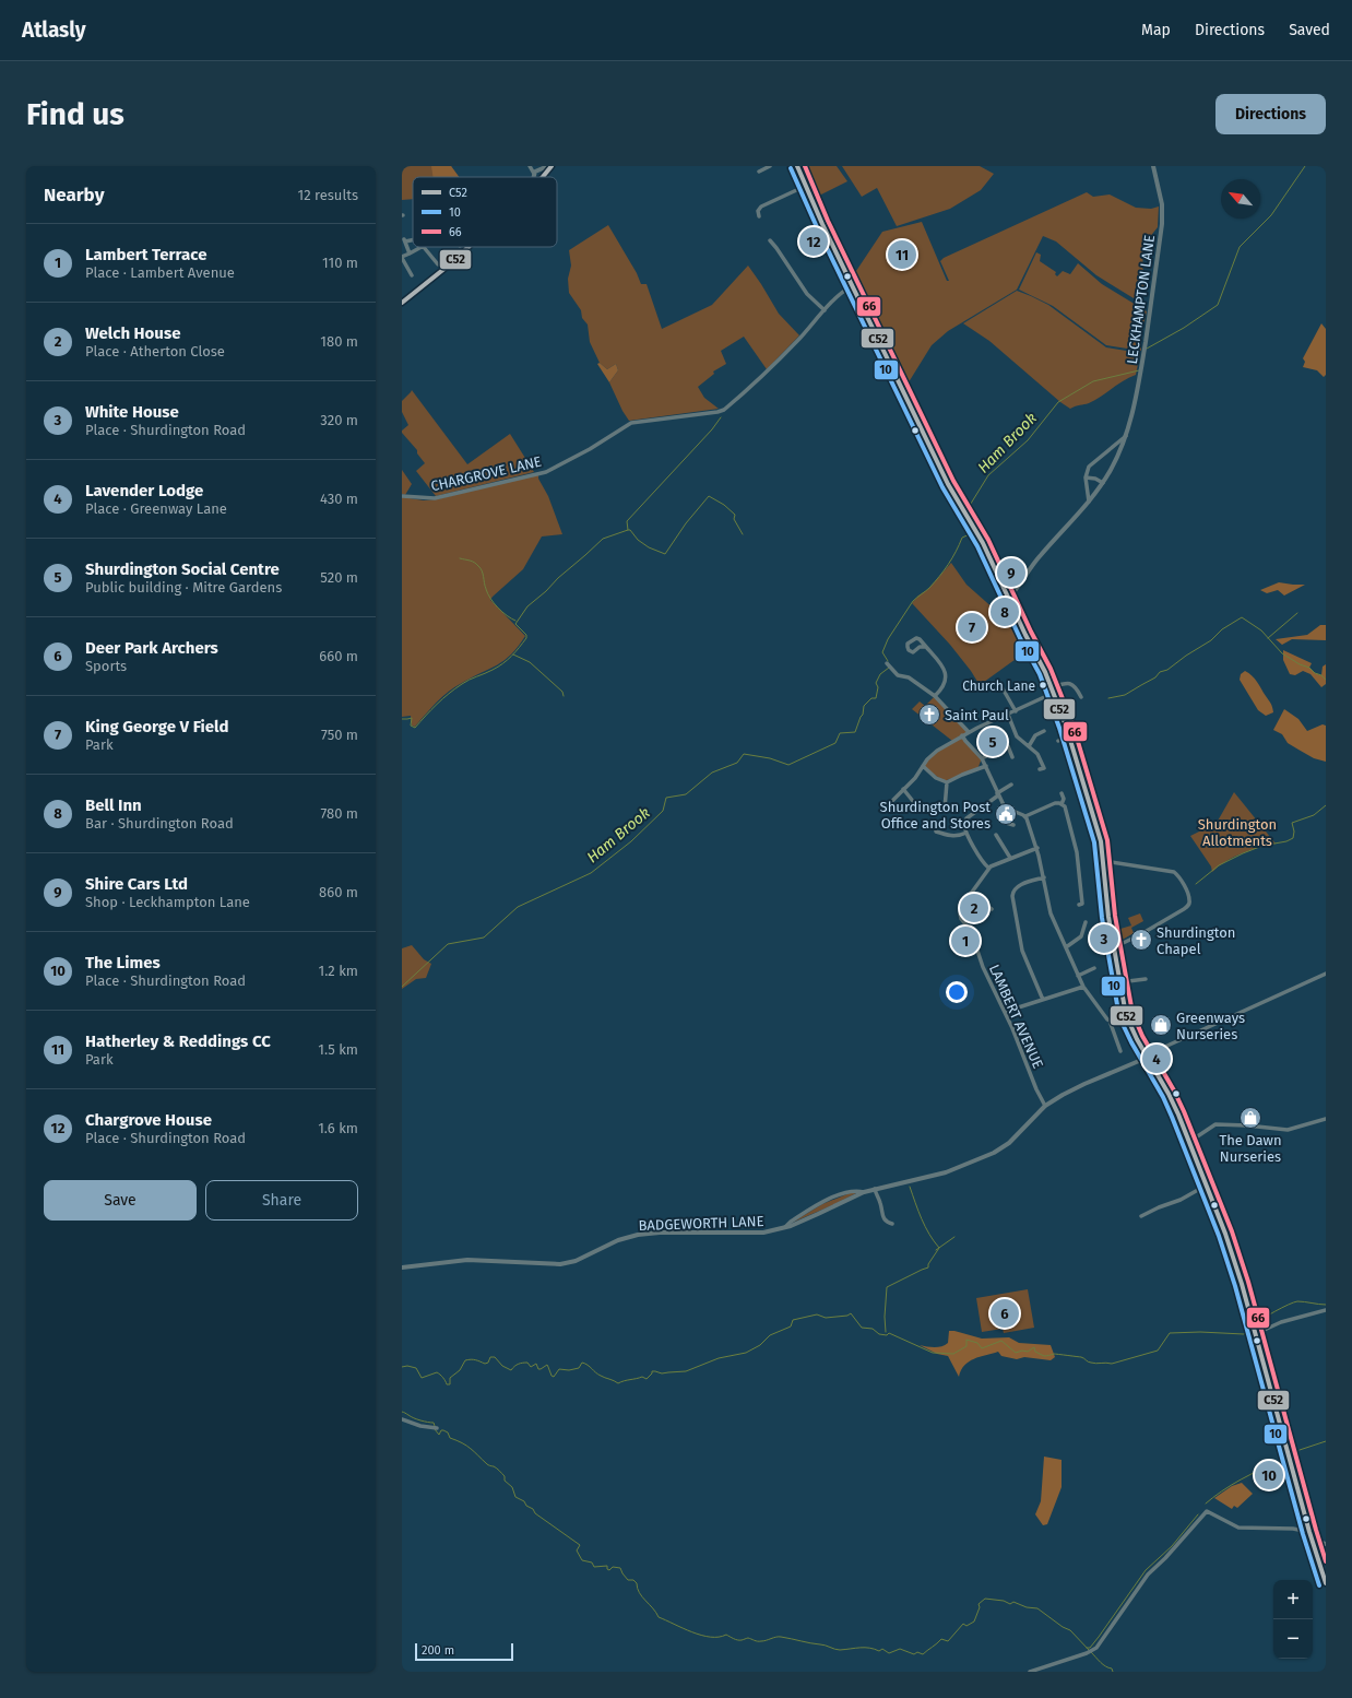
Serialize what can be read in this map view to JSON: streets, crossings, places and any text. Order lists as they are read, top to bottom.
{
  "streets": {
    "street": [
      "LECKHAMPTON LANE",
      "CHARGROVE LANE",
      "LAMBERT AVENUE",
      "BADGEWORTH LANE"
    ]
  },
  "crossings": [
    ["LAMBERT AVENUE", "BADGEWORTH LANE"]
  ],
  "water": ["Ham Brook"],
  "parks": ["Shurdington Allotments"],
  "places": {
    "other": ["Church Lane"],
    "church": ["Saint Paul", "Shurdington Chapel"],
    "public building": ["Shurdington Post Office and Stores"],
    "shop": ["Greenways Nurseries", "The Dawn Nurseries"]
  },
  "lines": ["transit line C52", "transit line 66", "transit line 10"],
  "legend": ["C52", "10", "66"],
  "scale_bar": "200 m",
  "north": "top left",
  "page": {
    "header": "Atlasly",
    "nav": ["Map", "Directions", "Saved"],
    "buttons": [
      "Directions",
      ["Save", "Share"]
    ],
    "title": "Find us",
    "heading": ["Nearby", "12 results"],
    "list": [
      {
        "mark": "1",
        "name": "Lambert Terrace",
        "note": "Place · Lambert Avenue",
        "value": "110 m"
      },
      {
        "mark": "2",
        "name": "Welch House",
        "note": "Place · Atherton Close",
        "value": "180 m"
      },
      {
        "mark": "3",
        "name": "White House",
        "note": "Place · Shurdington Road",
        "value": "320 m"
      },
      {
        "mark": "4",
        "name": "Lavender Lodge",
        "note": "Place · Greenway Lane",
        "value": "430 m"
      },
      {
        "mark": "5",
        "name": "Shurdington Social Centre",
        "note": "Public building · Mitre Gardens",
        "value": "520 m"
      },
      {
        "mark": "6",
        "name": "Deer Park Archers",
        "note": "Sports",
        "value": "660 m"
      },
      {
        "mark": "7",
        "name": "King George V Field",
        "note": "Park",
        "value": "750 m"
      },
      {
        "mark": "8",
        "name": "Bell Inn",
        "note": "Bar · Shurdington Road",
        "value": "780 m"
      },
      {
        "mark": "9",
        "name": "Shire Cars Ltd",
        "note": "Shop · Leckhampton Lane",
        "value": "860 m"
      },
      {
        "mark": "10",
        "name": "The Limes",
        "note": "Place · Shurdington Road",
        "value": "1.2 km"
      },
      {
        "mark": "11",
        "name": "Hatherley & Reddings CC",
        "note": "Park",
        "value": "1.5 km"
      },
      {
        "mark": "12",
        "name": "Chargrove House",
        "note": "Place · Shurdington Road",
        "value": "1.6 km"
      }
    ],
    "pins": [
      "12",
      "11",
      "9",
      "8",
      "7",
      "5",
      "2",
      "3",
      "1",
      "4",
      "6",
      "10"
    ],
    "map_buttons": ["+", "−"],
    "scale": "200 m"
  }
}
